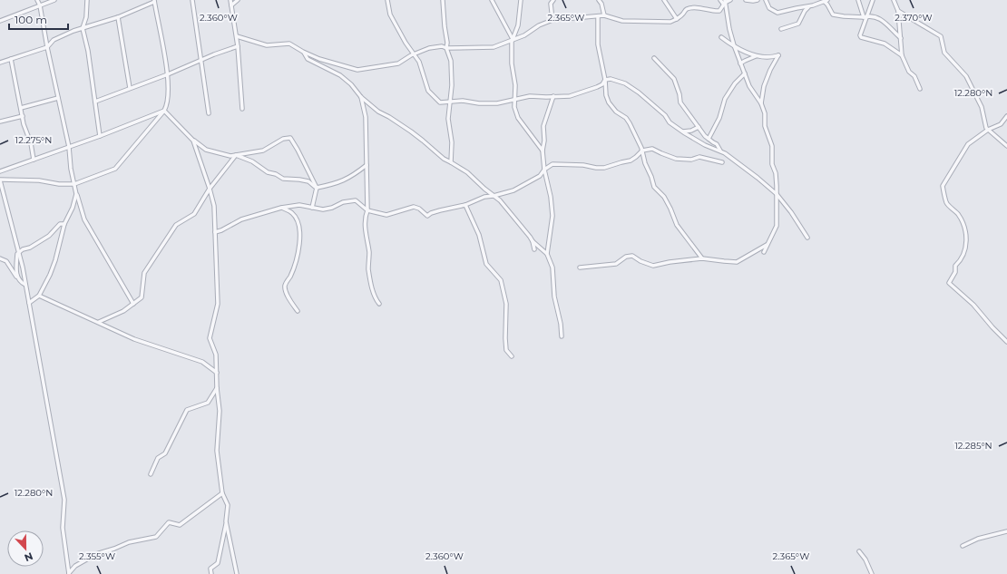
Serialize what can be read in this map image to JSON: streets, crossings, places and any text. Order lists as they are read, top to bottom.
{
  "scale_bar": "100 m",
  "north": "bottom",
  "coordinates": [
    "2.360°W",
    "2.365°W",
    "2.370°W",
    "12.280°N",
    "12.275°N",
    "12.285°N",
    "2.355°W"
  ]
}
